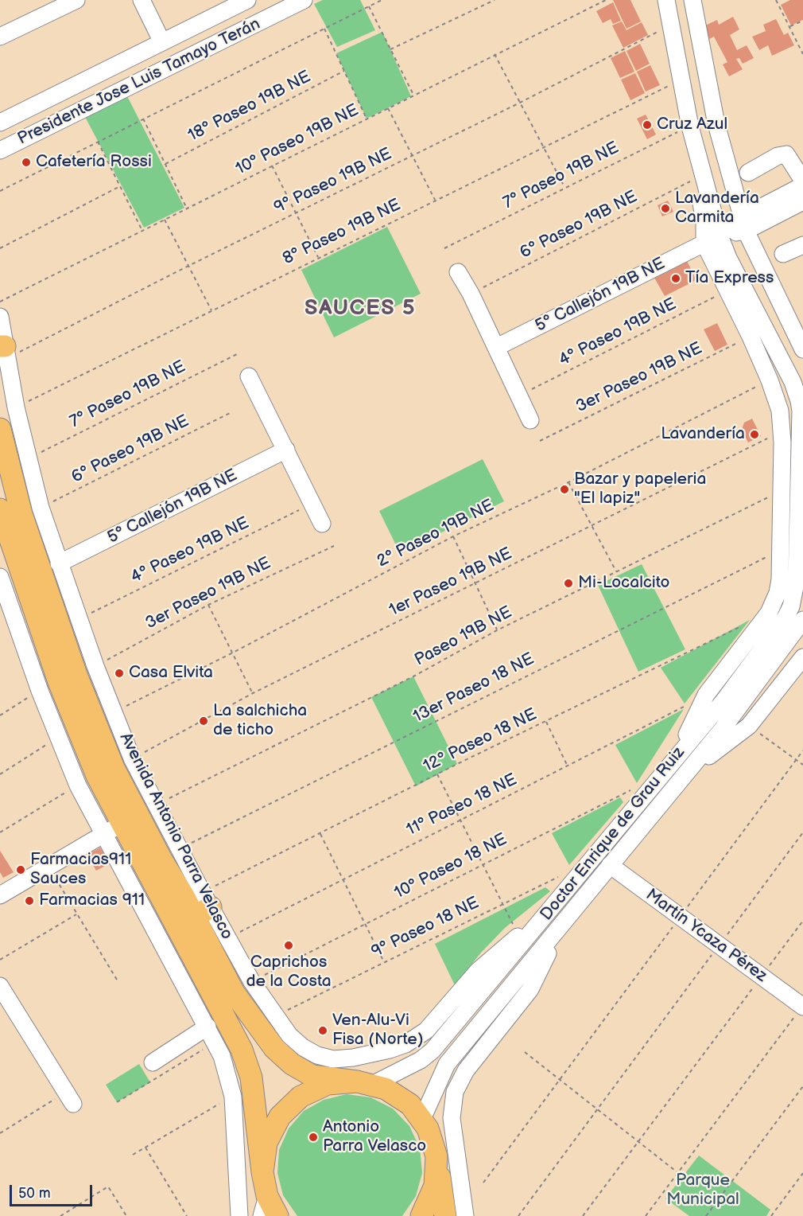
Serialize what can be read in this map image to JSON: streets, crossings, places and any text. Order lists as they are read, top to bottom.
{
  "streets": {
    "main road": ["Avenida Antonio Parra Velasco"],
    "street": [
      "Presidente Jose Luis Tamayo Terán",
      "5º Callejón 19B NE",
      "Doctor Enrique de Grau Ruiz",
      "Martín Ycaza Pérez"
    ],
    "path": [
      "18º Paseo 19B NE",
      "10º Paseo 19B NE",
      "7º Paseo 19B NE",
      "9º Paseo 19B NE",
      "6º Paseo 19B NE",
      "8º Paseo 19B NE",
      "4º Paseo 19B NE",
      "3er Paseo 19B NE",
      "2º Paseo 19B NE",
      "1er Paseo 19B NE",
      "Paseo 19B NE",
      "13er Paseo 18 NE",
      "12º Paseo 18 NE",
      "11º Paseo 18 NE",
      "10º Paseo 18 NE",
      "9º Paseo 18 NE"
    ]
  },
  "crossings": [
    ["7º Paseo 19B NE", "Avenida Antonio Parra Velasco"],
    ["9º Paseo 19B NE", "Avenida Antonio Parra Velasco"],
    ["6º Paseo 19B NE", "Avenida Antonio Parra Velasco"],
    ["8º Paseo 19B NE", "Avenida Antonio Parra Velasco"],
    ["5º Callejón 19B NE", "Avenida Antonio Parra Velasco"],
    ["4º Paseo 19B NE", "Avenida Antonio Parra Velasco"],
    ["3er Paseo 19B NE", "Avenida Antonio Parra Velasco"],
    ["2º Paseo 19B NE", "Avenida Antonio Parra Velasco"],
    ["1er Paseo 19B NE", "Avenida Antonio Parra Velasco"],
    ["Paseo 19B NE", "Avenida Antonio Parra Velasco"],
    ["13er Paseo 18 NE", "Avenida Antonio Parra Velasco"],
    ["12º Paseo 18 NE", "Avenida Antonio Parra Velasco"],
    ["11º Paseo 18 NE", "Avenida Antonio Parra Velasco"],
    ["Doctor Enrique de Grau Ruiz", "Avenida Antonio Parra Velasco"],
    ["Doctor Enrique de Grau Ruiz", "Martín Ycaza Pérez"],
    ["Avenida Antonio Parra Velasco", "10º Paseo 18 NE"],
    ["Avenida Antonio Parra Velasco", "9º Paseo 18 NE"]
  ],
  "districts": ["SAUCES 5"],
  "parks": ["Parque Municipal"],
  "places": [
    "Cruz Azul",
    "Cafetería Rossi",
    "Lavandería Carmita",
    "Tía Express",
    "Lavandería",
    "Bazar y papeleria \"El lapiz\"",
    "Mi-Localcito",
    "Casa Elvita",
    "La salchicha de ticho",
    "Farmacias911 Sauces",
    "Farmacias 911",
    "Caprichos de la Costa",
    "Ven-Alu-Vi Fisa (Norte)",
    "Antonio Parra Velasco"
  ],
  "scale_bar": "50 m"
}
